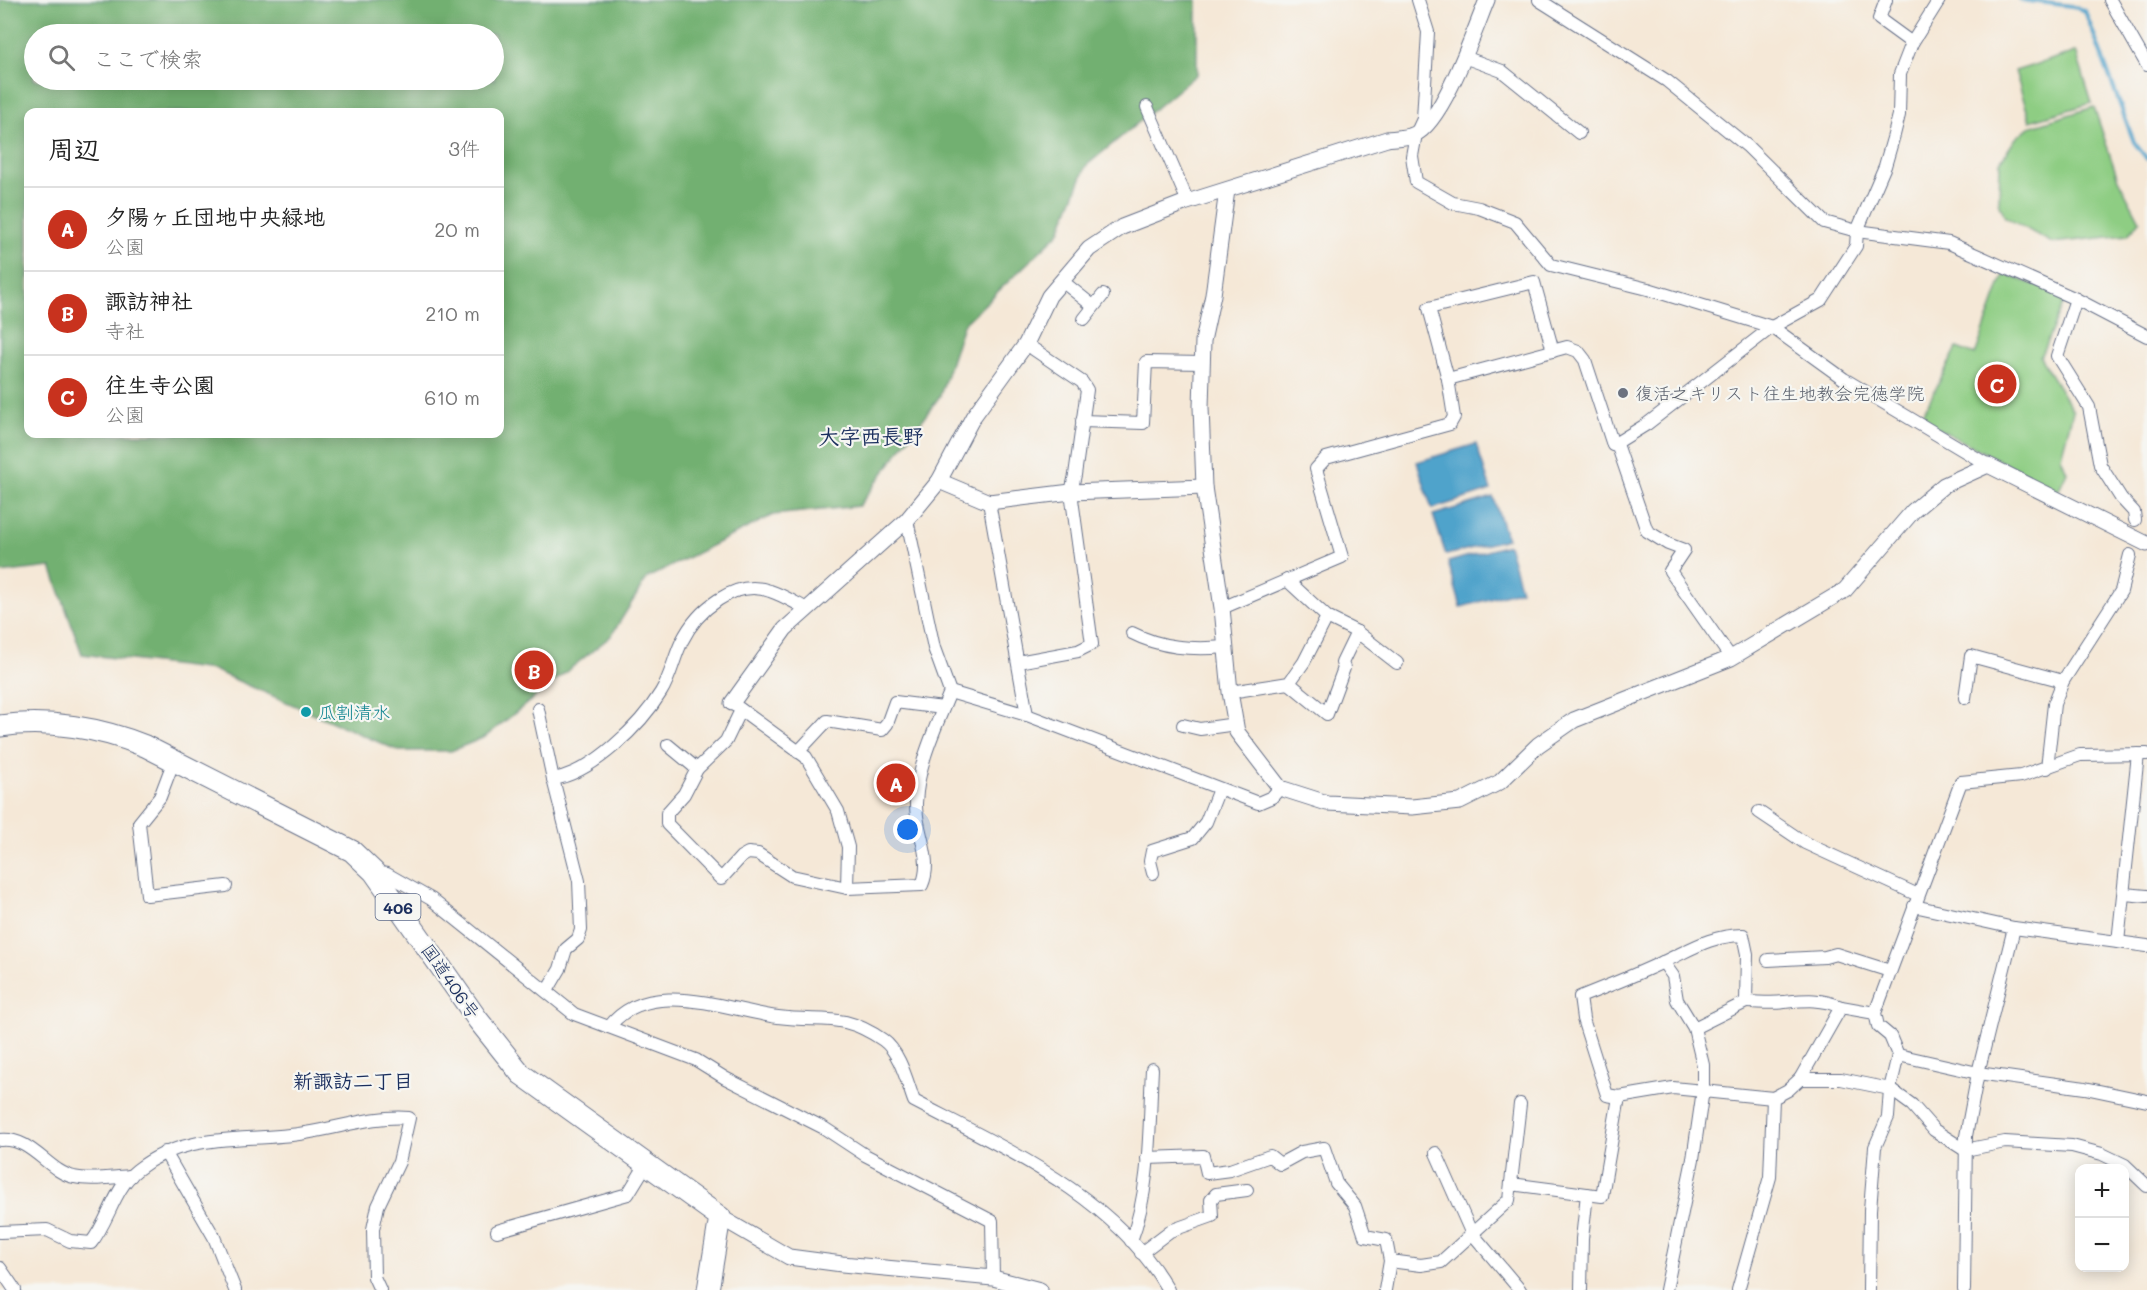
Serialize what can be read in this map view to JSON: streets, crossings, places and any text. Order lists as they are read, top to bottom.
{
  "streets": {
    "highway": ["406", "国道406号"]
  },
  "districts": ["大字西長野", "新諏訪二丁目"],
  "places": ["復活之キリスト往生地教会完徳学院", "瓜割清水"],
  "page": {
    "search": "ここで検索",
    "heading": ["周辺", "3件"],
    "list": [
      {
        "mark": "A",
        "name": "夕陽ヶ丘団地中央緑地",
        "note": "公園",
        "value": "20 m"
      },
      {
        "mark": "B",
        "name": "諏訪神社",
        "note": "寺社",
        "value": "210 m"
      },
      {
        "mark": "C",
        "name": "往生寺公園",
        "note": "公園",
        "value": "610 m"
      }
    ],
    "pins": ["C", "B", "A"],
    "map_buttons": ["+", "−"]
  }
}
